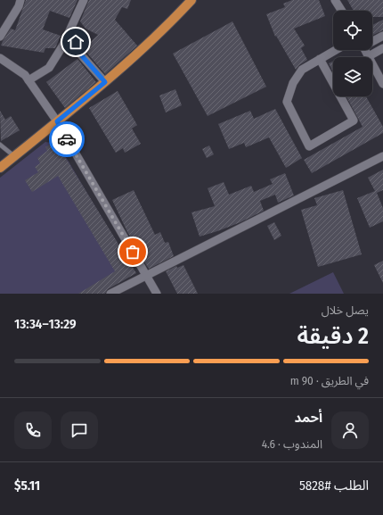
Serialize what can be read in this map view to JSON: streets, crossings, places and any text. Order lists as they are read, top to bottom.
{
  "page": {
    "heading": ["2 دقيقة", "يصل خلال", "13:29–13:34"],
    "panel": [
      "أحمد",
      "المندوب · 4.6",
      "الطلب #5828",
      "$5.11"
    ],
    "bar": "في الطريق · 90 m"
  }
}
